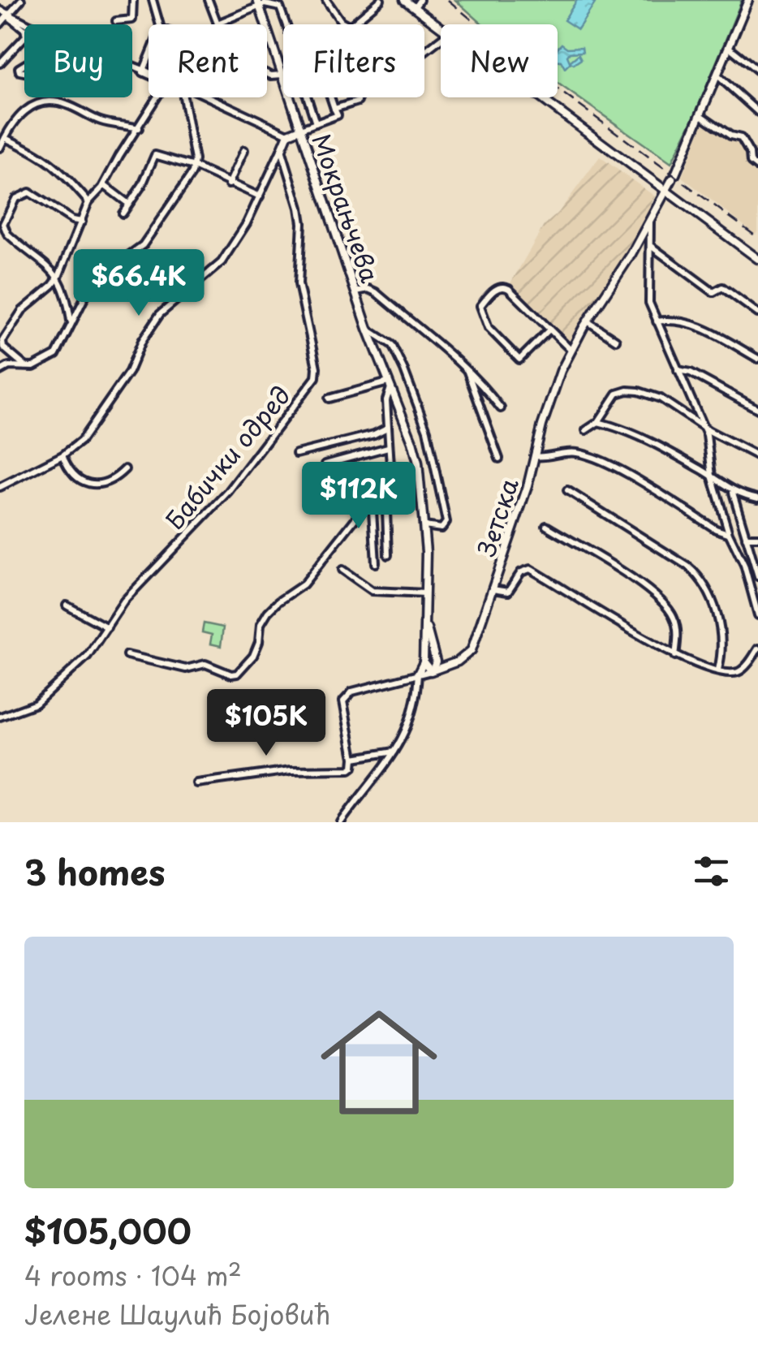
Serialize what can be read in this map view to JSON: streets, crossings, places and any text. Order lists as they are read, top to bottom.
{
  "streets": {
    "street": ["Мокрањчева", "Бабички одред", "Зетска"]
  },
  "page": {
    "chip": [
      "Buy",
      "Rent",
      "Filters",
      "New"
    ],
    "price": ["$66.4K", "$112K", "$105K"],
    "heading": "3 homes",
    "list": [
      {
        "name": "$105,000",
        "note": "4 rooms · 104 m² · Јелене Шаулић Бојовић"
      }
    ]
  }
}
